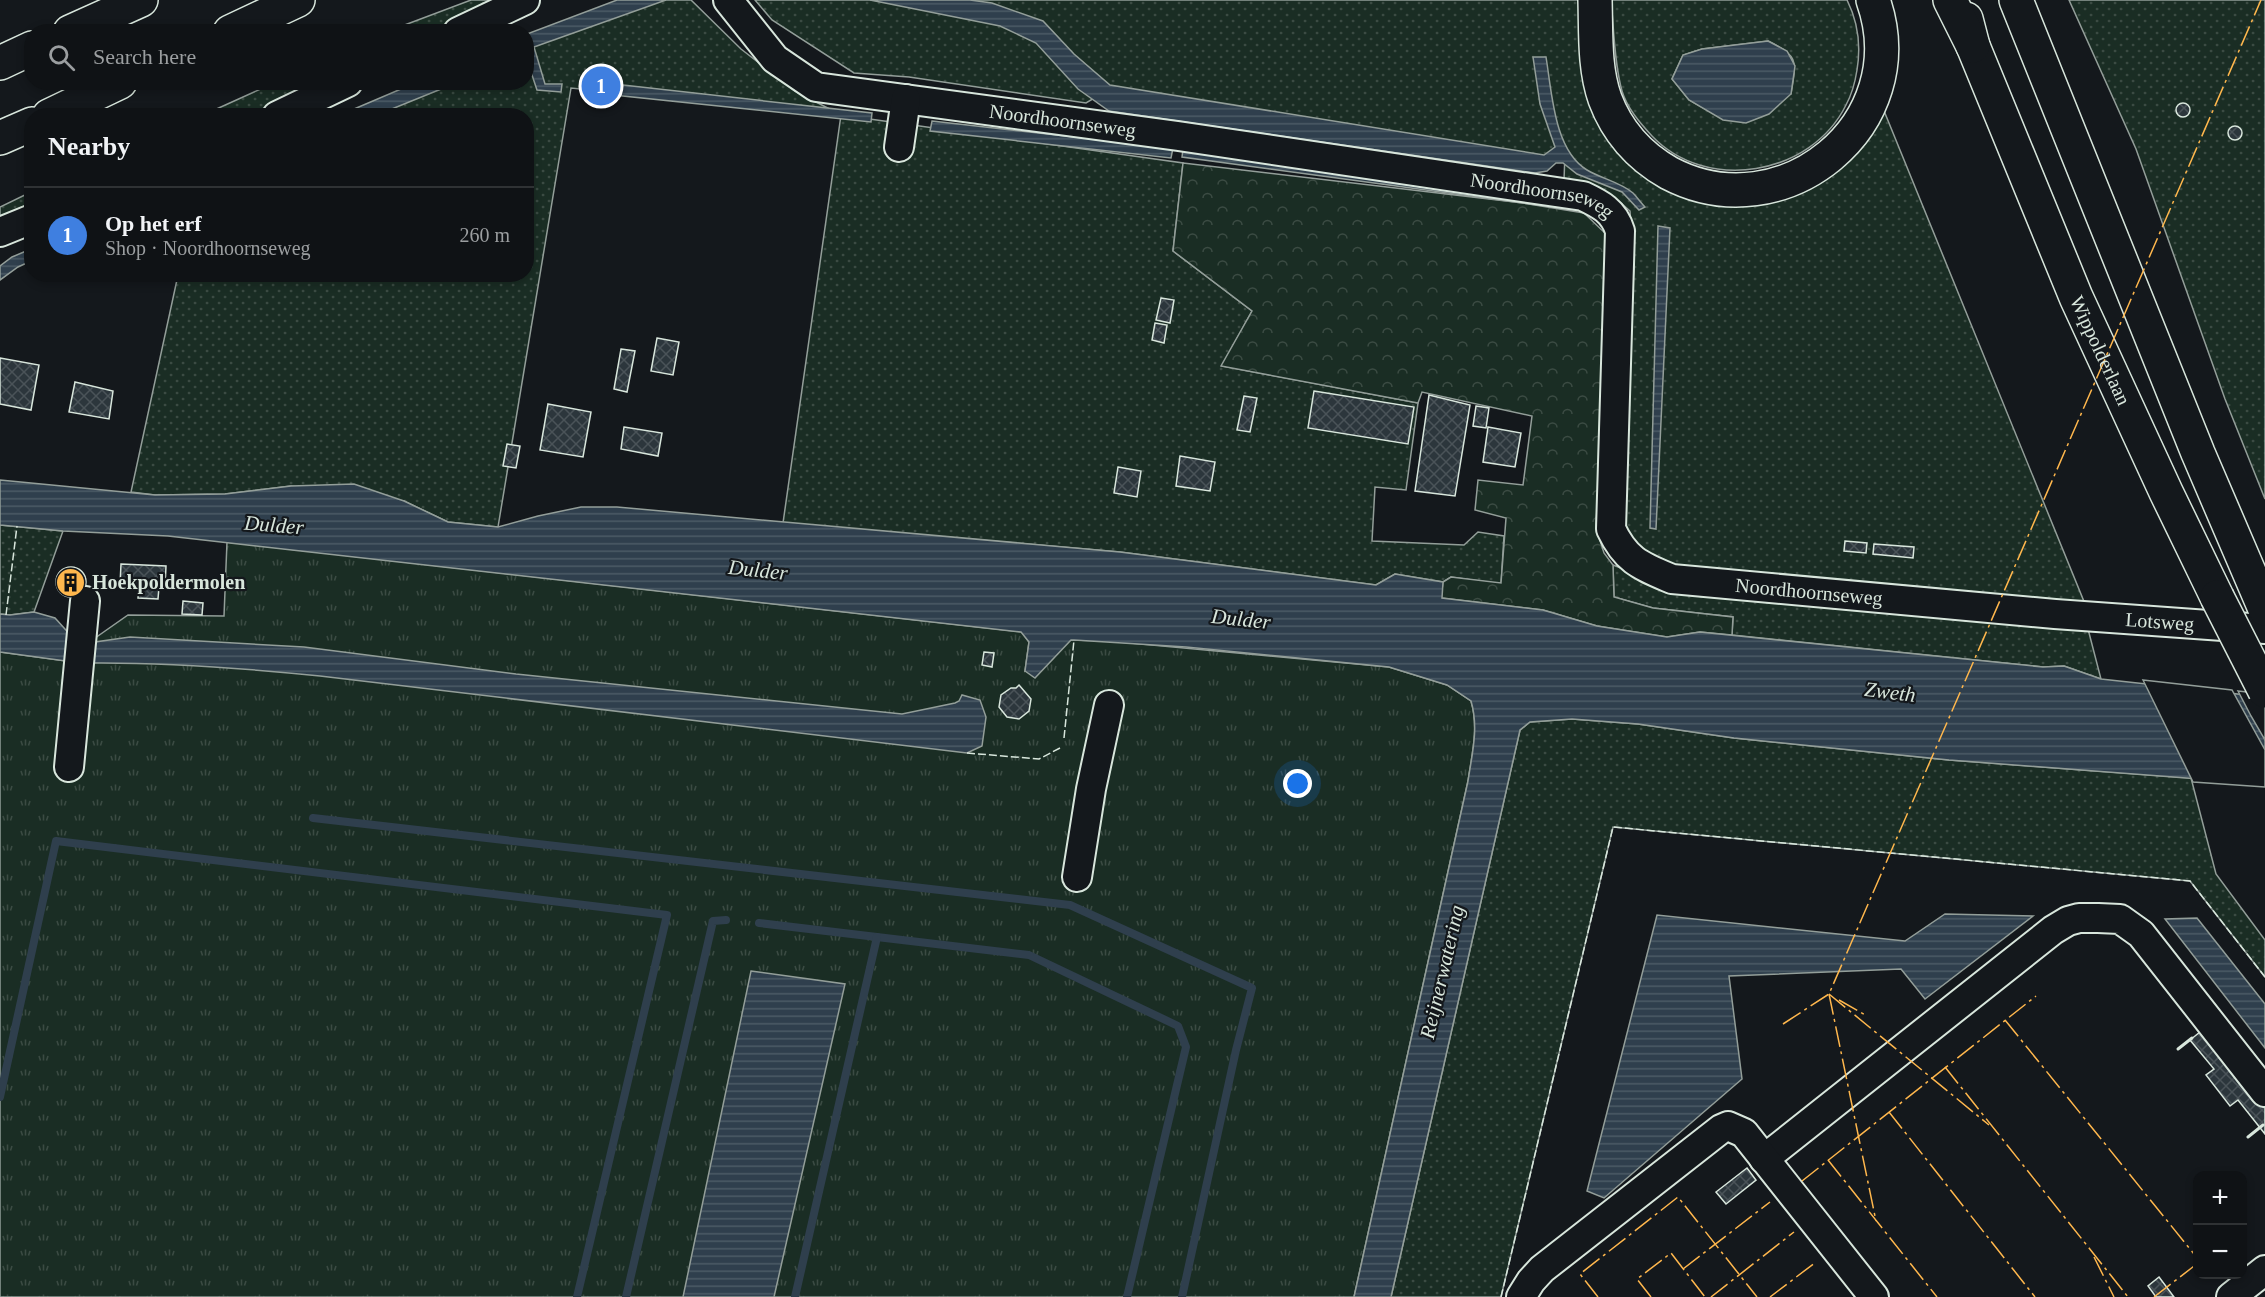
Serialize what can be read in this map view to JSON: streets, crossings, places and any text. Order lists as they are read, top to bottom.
{
  "streets": {
    "main road": ["Wippolderlaan"],
    "street": ["Noordhoornseweg", "Lotsweg"]
  },
  "crossings": [
    ["Noordhoornseweg", "Lotsweg"]
  ],
  "water": ["Dulder", "Zweth", "Reijnerwatering"],
  "places": {
    "building": ["Hoekpoldermolen"]
  },
  "page": {
    "search": "Search here",
    "pins": "1",
    "heading": "Nearby",
    "list": [
      {
        "mark": "1",
        "name": "Op het erf",
        "note": "Shop · Noordhoornseweg",
        "value": "260 m"
      }
    ],
    "map_buttons": ["+", "−"]
  }
}
